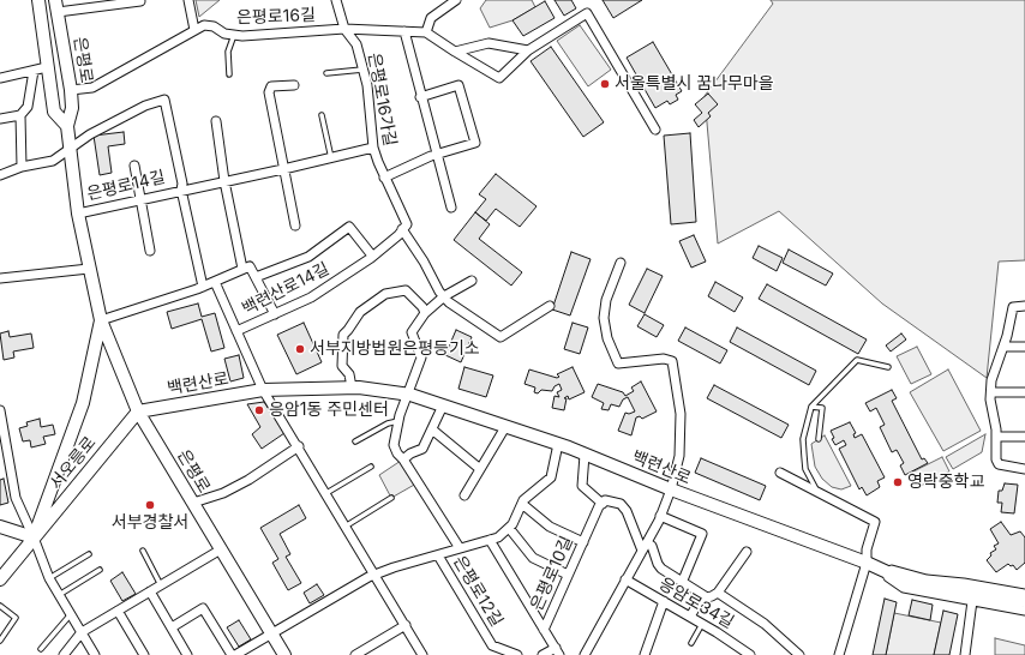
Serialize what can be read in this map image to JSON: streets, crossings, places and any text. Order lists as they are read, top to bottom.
{
  "streets": {
    "main road": ["은평로", "백련산로", "서오릉로"],
    "street": [
      "은평로16길",
      "은평로16가길",
      "은평로14길",
      "백련산로14길",
      "은평로10길",
      "은평로12길",
      "응암로34길"
    ]
  },
  "crossings": [
    ["은평로16길", "은평로"],
    ["은평로16길", "은평로16가길"],
    ["은평로", "은평로14길"],
    ["은평로", "백련산로"],
    ["은평로", "서오릉로"],
    ["은평로", "은평로12길"],
    ["은평로16가길", "은평로14길"],
    ["백련산로14길", "백련산로"],
    ["백련산로", "서오릉로"],
    ["백련산로", "은평로12길"]
  ],
  "places": [
    "서울특별시 꿈나무마을",
    "서부지방법원은평등기소",
    "응암1동 주민센터",
    "영락중학교",
    "서부경찰서"
  ]
}
